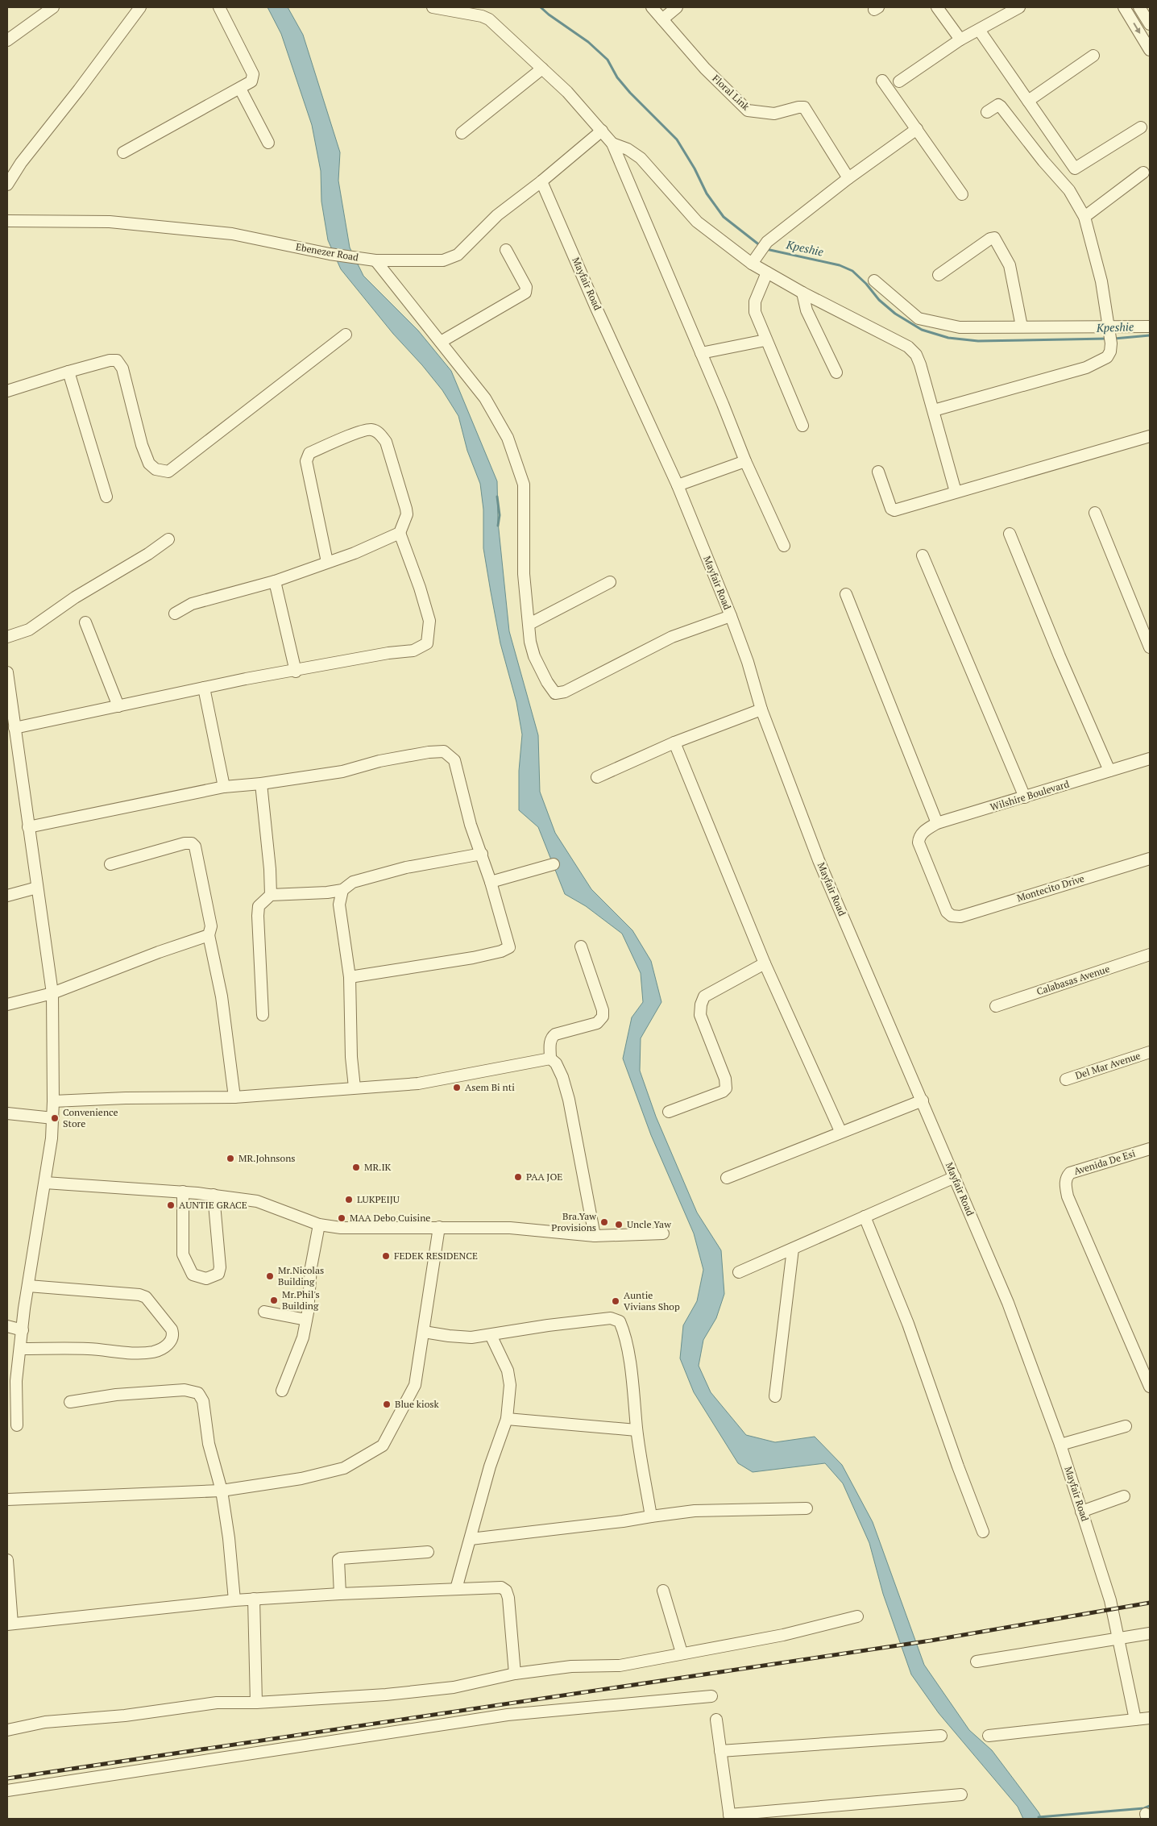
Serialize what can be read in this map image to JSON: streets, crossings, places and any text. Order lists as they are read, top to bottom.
{
  "streets": {
    "street": [
      "Floral Link",
      "Ebenezer Road",
      "Mayfair Road",
      "Wilshire Boulevard",
      "Montecito Drive",
      "Calabasas Avenue",
      "Del Mar Avenue",
      "Avenida De Esi"
    ]
  },
  "crossings": [
    ["Ebenezer Road", "Mayfair Road"],
    ["Wilshire Boulevard", "Montecito Drive"]
  ],
  "water": ["Kpeshie"],
  "places": [
    "Asem Bi nti",
    "Convenience Store",
    "MR.Johnsons",
    "MR.IK",
    "PAA JOE",
    "LUKPEIJU",
    "AUNTIE GRACE",
    "MAA Debo Cuisine",
    "Bra.Yaw Provisions",
    "Uncle Yaw",
    "FEDEK RESIDENCE",
    "Mr.Nicolas Building",
    "Mr.Phil's Building",
    "Auntie Vivians Shop",
    "Blue kiosk"
  ]
}
